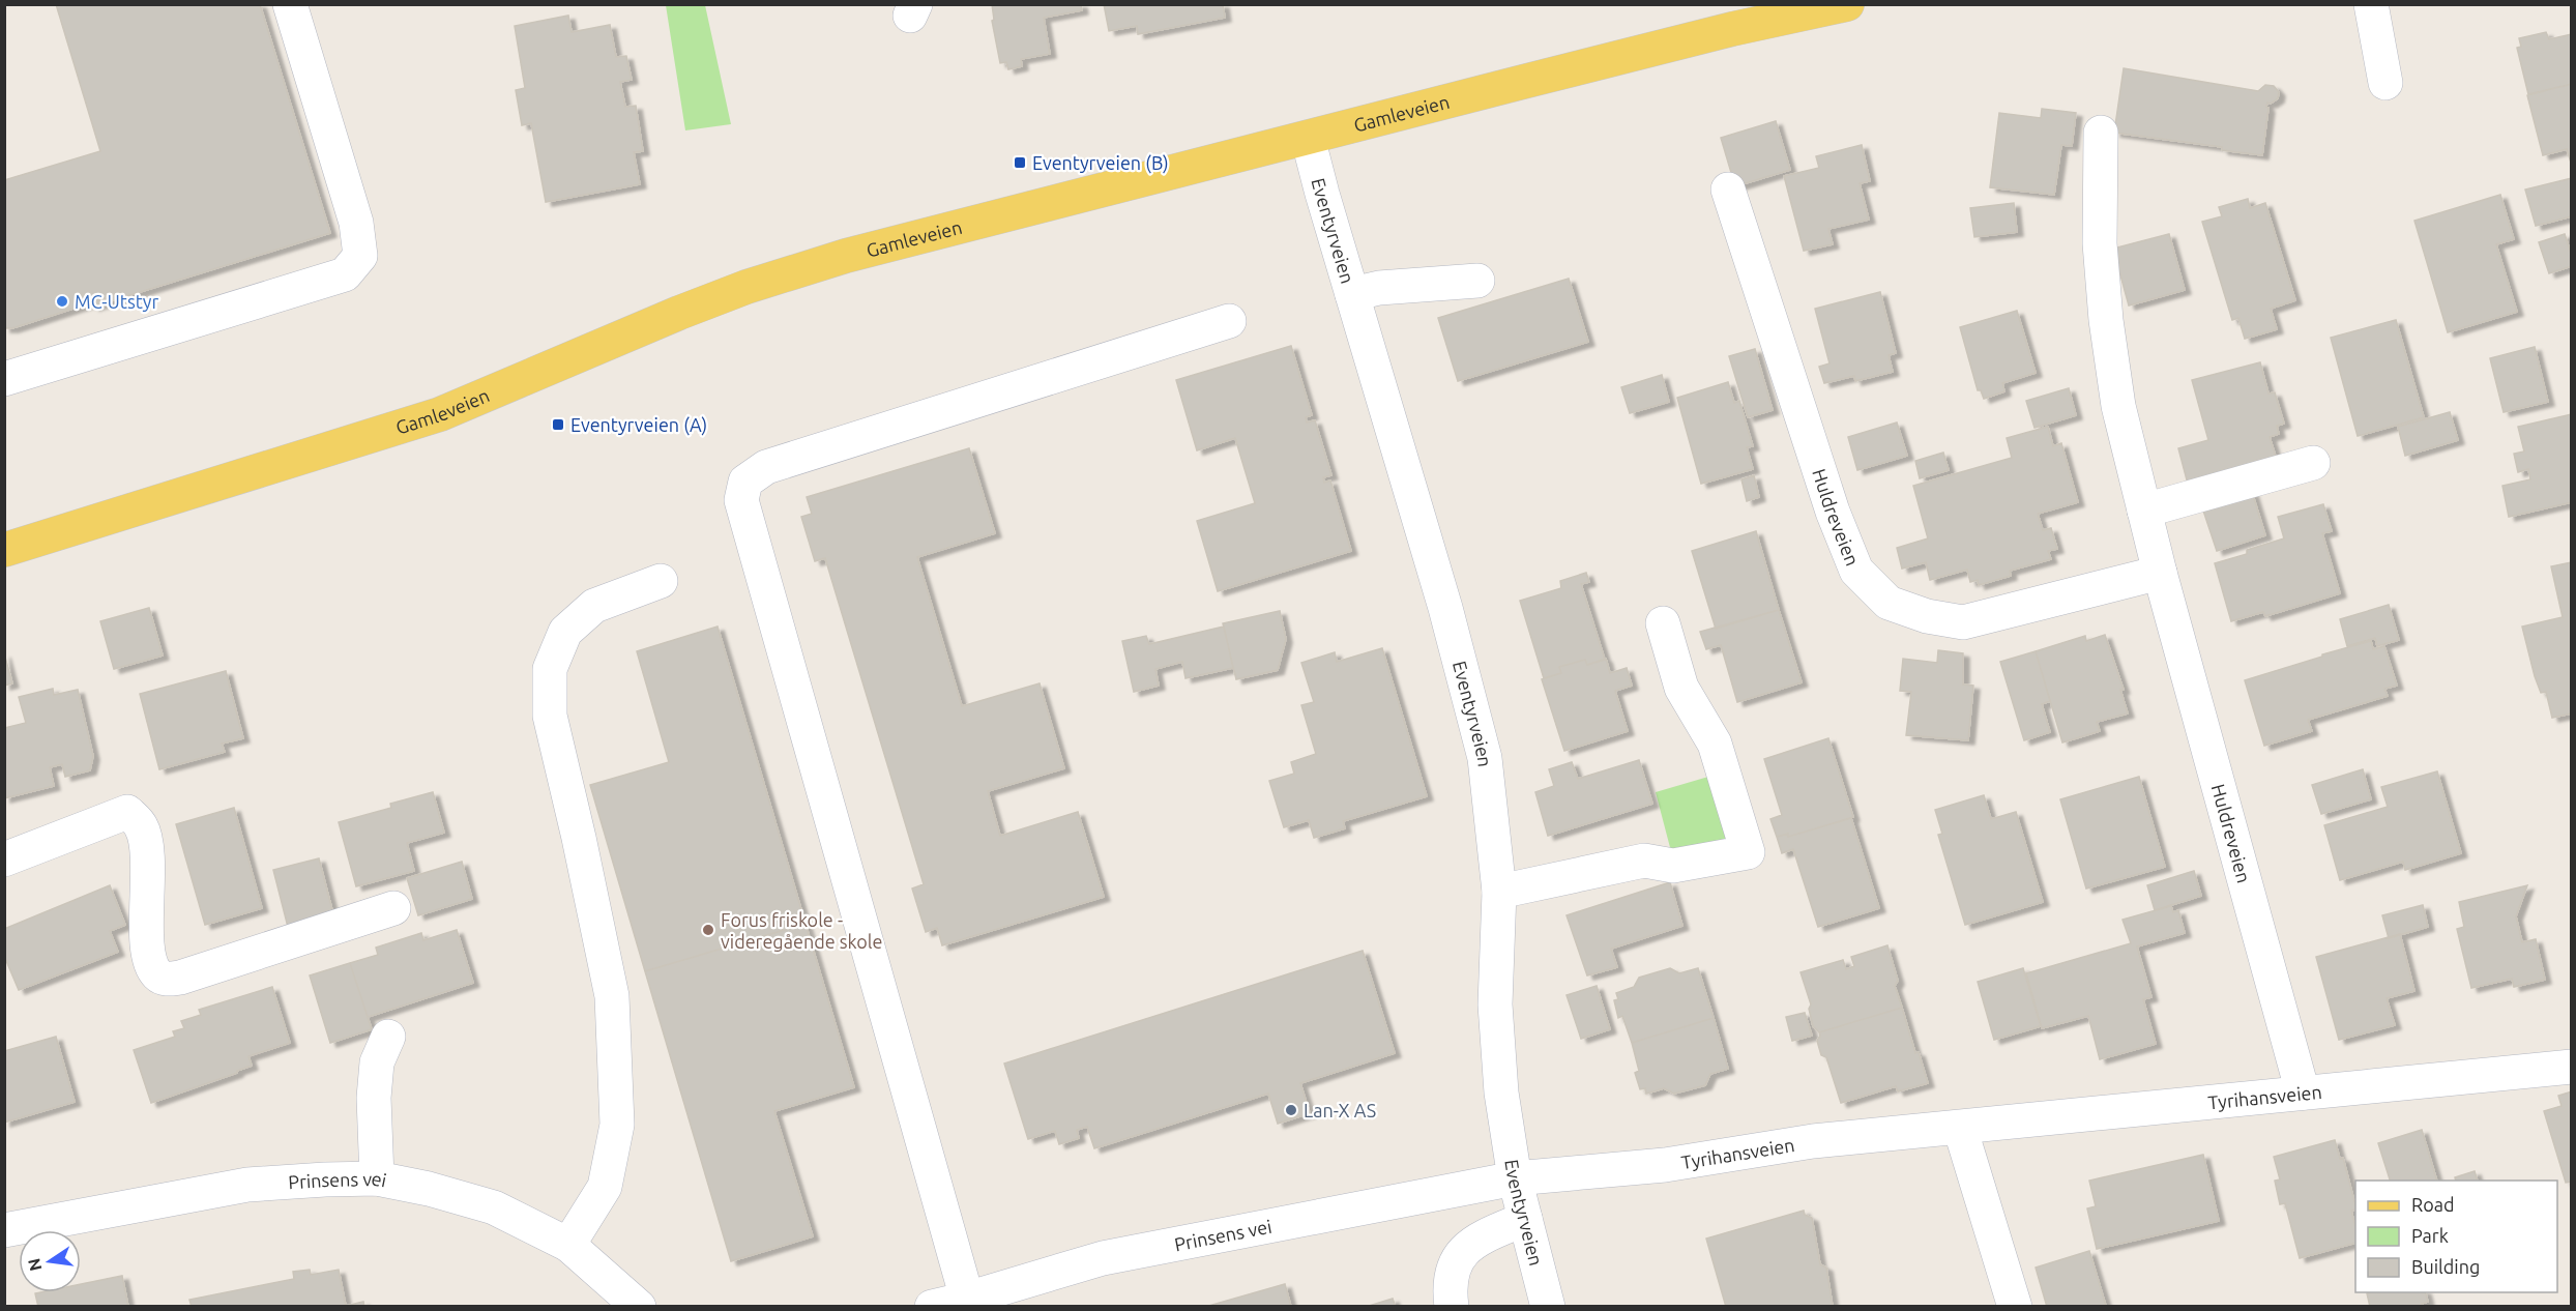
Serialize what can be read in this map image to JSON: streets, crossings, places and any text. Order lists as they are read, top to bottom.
{
  "streets": {
    "main road": ["Gamleveien"],
    "street": [
      "Eventyrveien",
      "Huldreveien",
      "Tyrihansveien",
      "Prinsens vei"
    ]
  },
  "crossings": [
    ["Gamleveien", "Eventyrveien"],
    ["Eventyrveien", "Tyrihansveien"],
    ["Eventyrveien", "Prinsens vei"],
    ["Huldreveien", "Tyrihansveien"],
    ["Tyrihansveien", "Prinsens vei"]
  ],
  "places": {
    "transit": ["Eventyrveien (B)", "Eventyrveien (A)"],
    "other": ["MC-Utstyr", "Forus friskole - videregående skole", "Lan-X AS"]
  },
  "legend": ["Road", "Park", "Building"],
  "north": "left"
}
